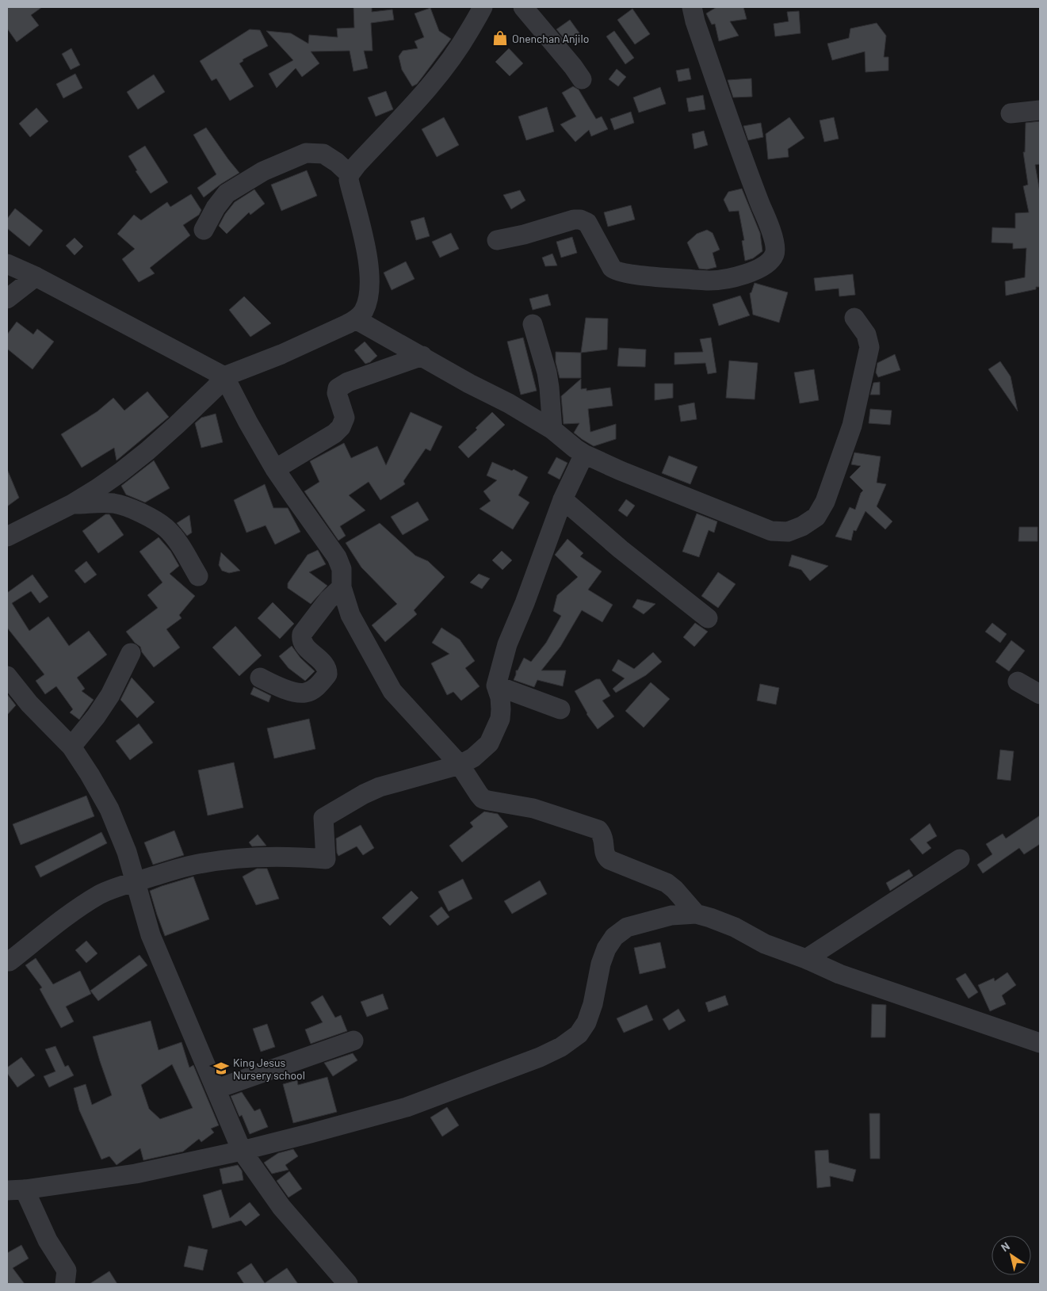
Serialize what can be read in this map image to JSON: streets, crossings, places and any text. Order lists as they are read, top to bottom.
{
  "places": {
    "shop": ["Onenchan Anjilo"],
    "school or university": ["King Jesus Nursery school"]
  },
  "north": "top left"
}
